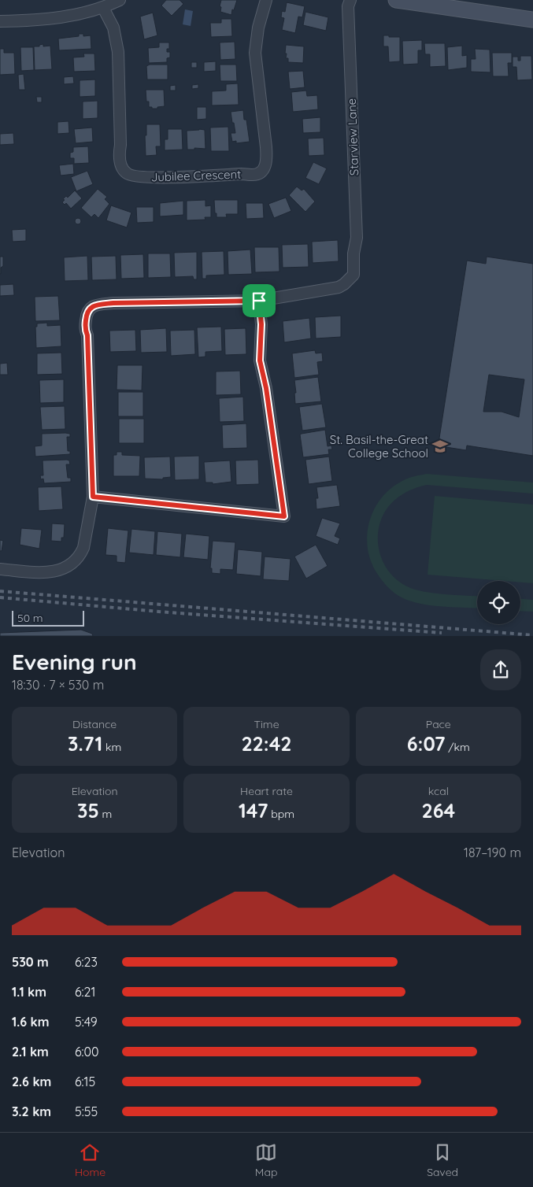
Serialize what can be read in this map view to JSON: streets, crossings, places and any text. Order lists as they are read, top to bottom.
{
  "streets": {
    "street": ["Starview Lane", "Jubilee Crescent"]
  },
  "places": {
    "school or university": ["St. Basil-the-Great College School"]
  },
  "scale_bar": "50 m",
  "page": {
    "scale": "50 m",
    "heading": ["Evening run", "18:30 · 7 × 530 m"],
    "stats": [
      ["Distance", "3.71 km"],
      ["Time", "22:42"],
      ["Pace", "6:07 /km"],
      ["Elevation", "35 m"],
      ["Heart rate", "147 bpm"],
      ["kcal", "264"]
    ],
    "chart": ["Elevation", "187–190 m"],
    "list": [
      {
        "name": "530 m",
        "note": "6:23"
      },
      {
        "name": "1.1 km",
        "note": "6:21"
      },
      {
        "name": "1.6 km",
        "note": "5:49"
      },
      {
        "name": "2.1 km",
        "note": "6:00"
      },
      {
        "name": "2.6 km",
        "note": "6:15"
      },
      {
        "name": "3.2 km",
        "note": "5:55"
      }
    ],
    "tabs": ["Home", "Map", "Saved"]
  }
}
